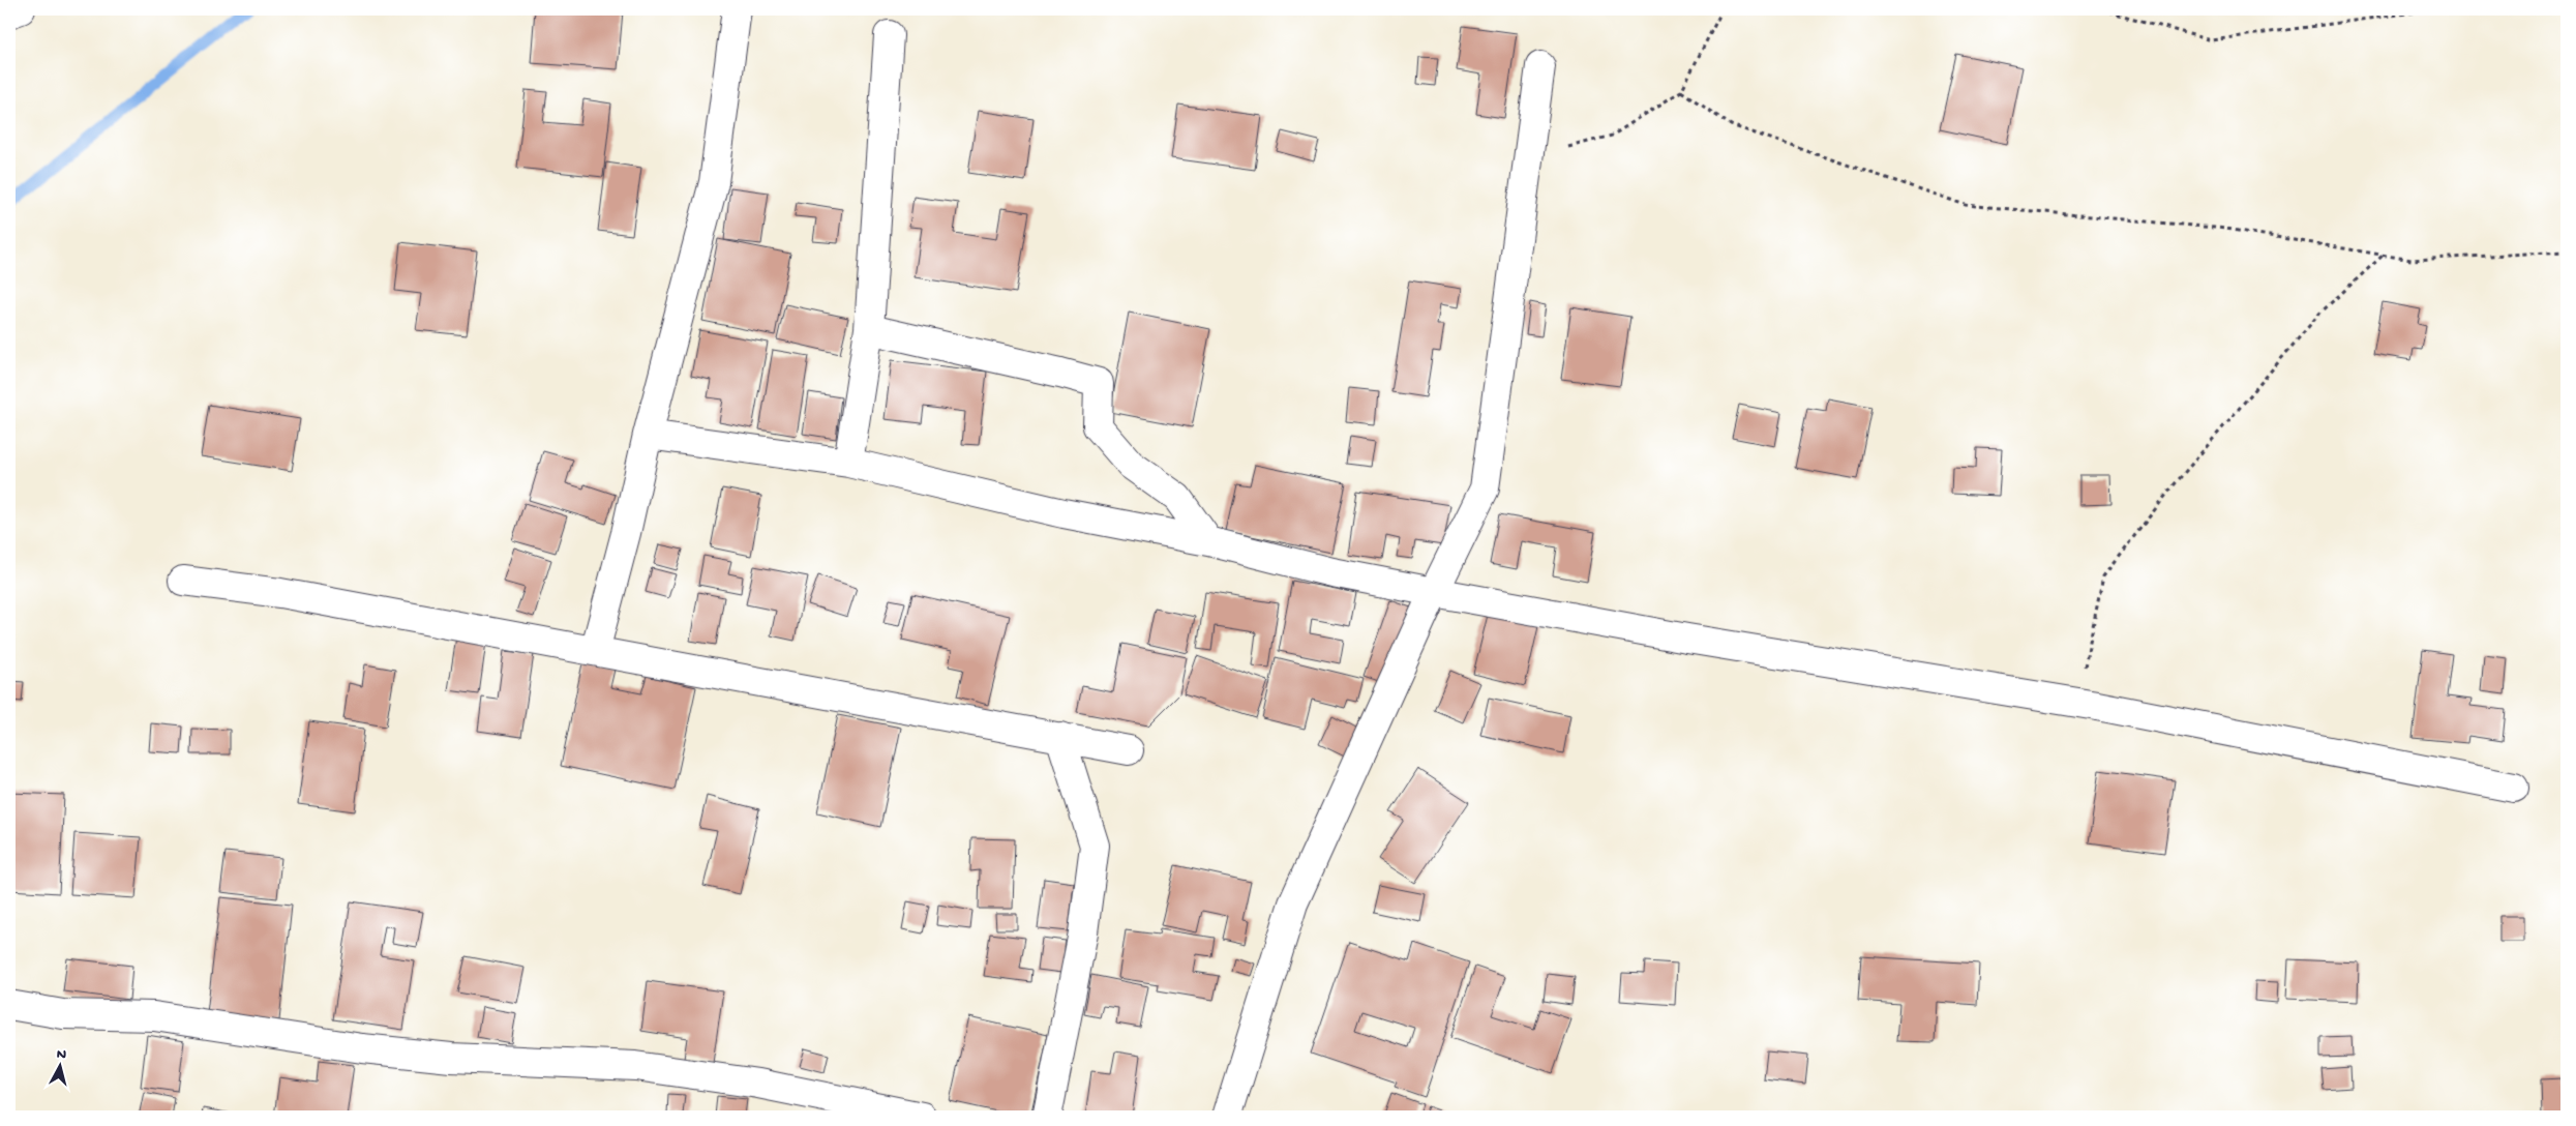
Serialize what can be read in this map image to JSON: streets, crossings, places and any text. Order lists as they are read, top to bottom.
{
  "north": "top"
}
